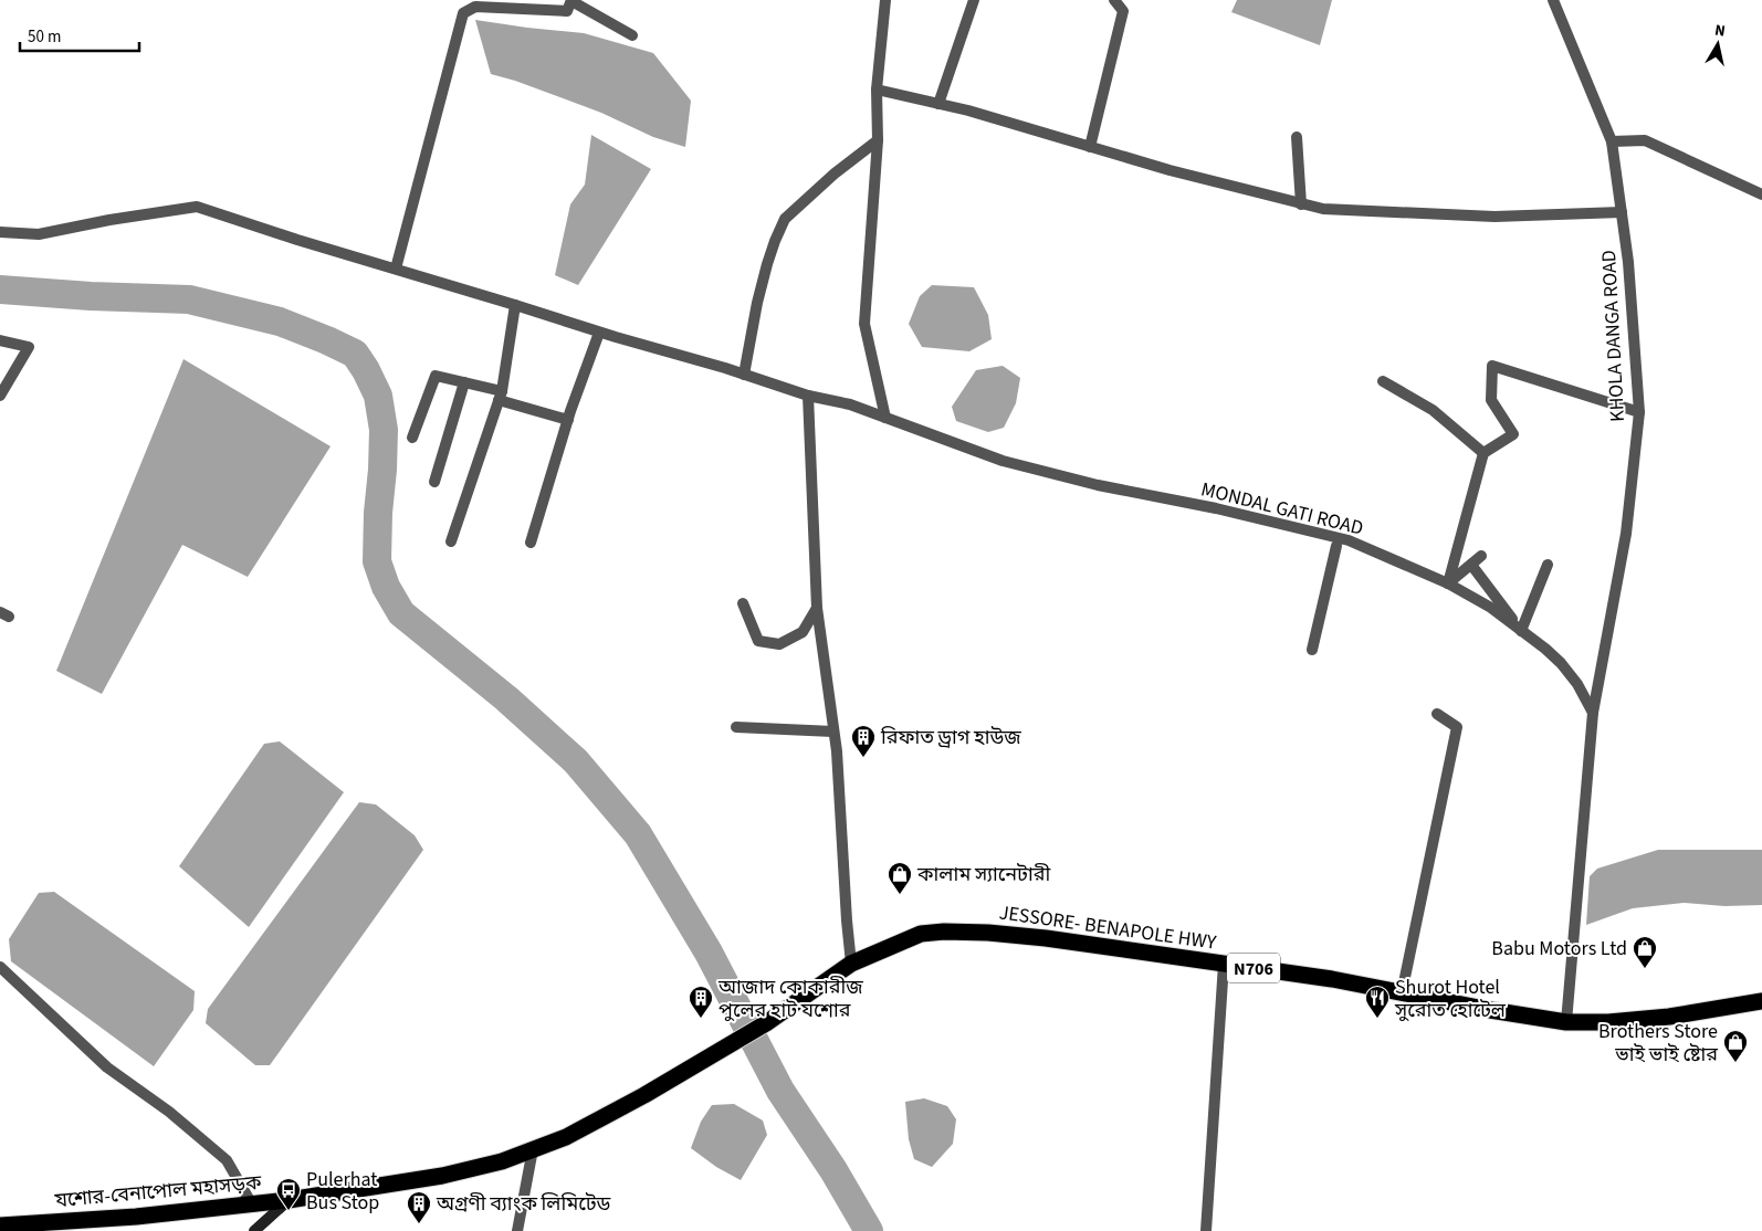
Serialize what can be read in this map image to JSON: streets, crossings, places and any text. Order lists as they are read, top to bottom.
{
  "streets": {
    "highway": ["JESSORE- BENAPOLE HWY", "N706", "যশোর-বেনাপোল মহাসড়ক"],
    "street": ["KHOLA DANGA ROAD", "MONDAL GATI ROAD"]
  },
  "crossings": [
    ["KHOLA DANGA ROAD", "MONDAL GATI ROAD"],
    ["JESSORE- BENAPOLE HWY", "যশোর-বেনাপোল মহাসড়ক"]
  ],
  "places": {
    "building": ["রিফাত ড্রাগ হাউজ", "আজাদ কোকারীজ পুলের হাট যশোর", "অগ্রণী ব্যাংক লিমিটেড"],
    "shop": ["কালাম স্যানেটারী", "Babu Motors Ltd", "Brothers Store ভাই ভাই ষ্টোর"],
    "restaurant": ["Shurot Hotel সুরোত হোটেল"],
    "bus stop": ["Pulerhat Bus Stop"]
  },
  "scale_bar": "50 m",
  "north": "top"
}
